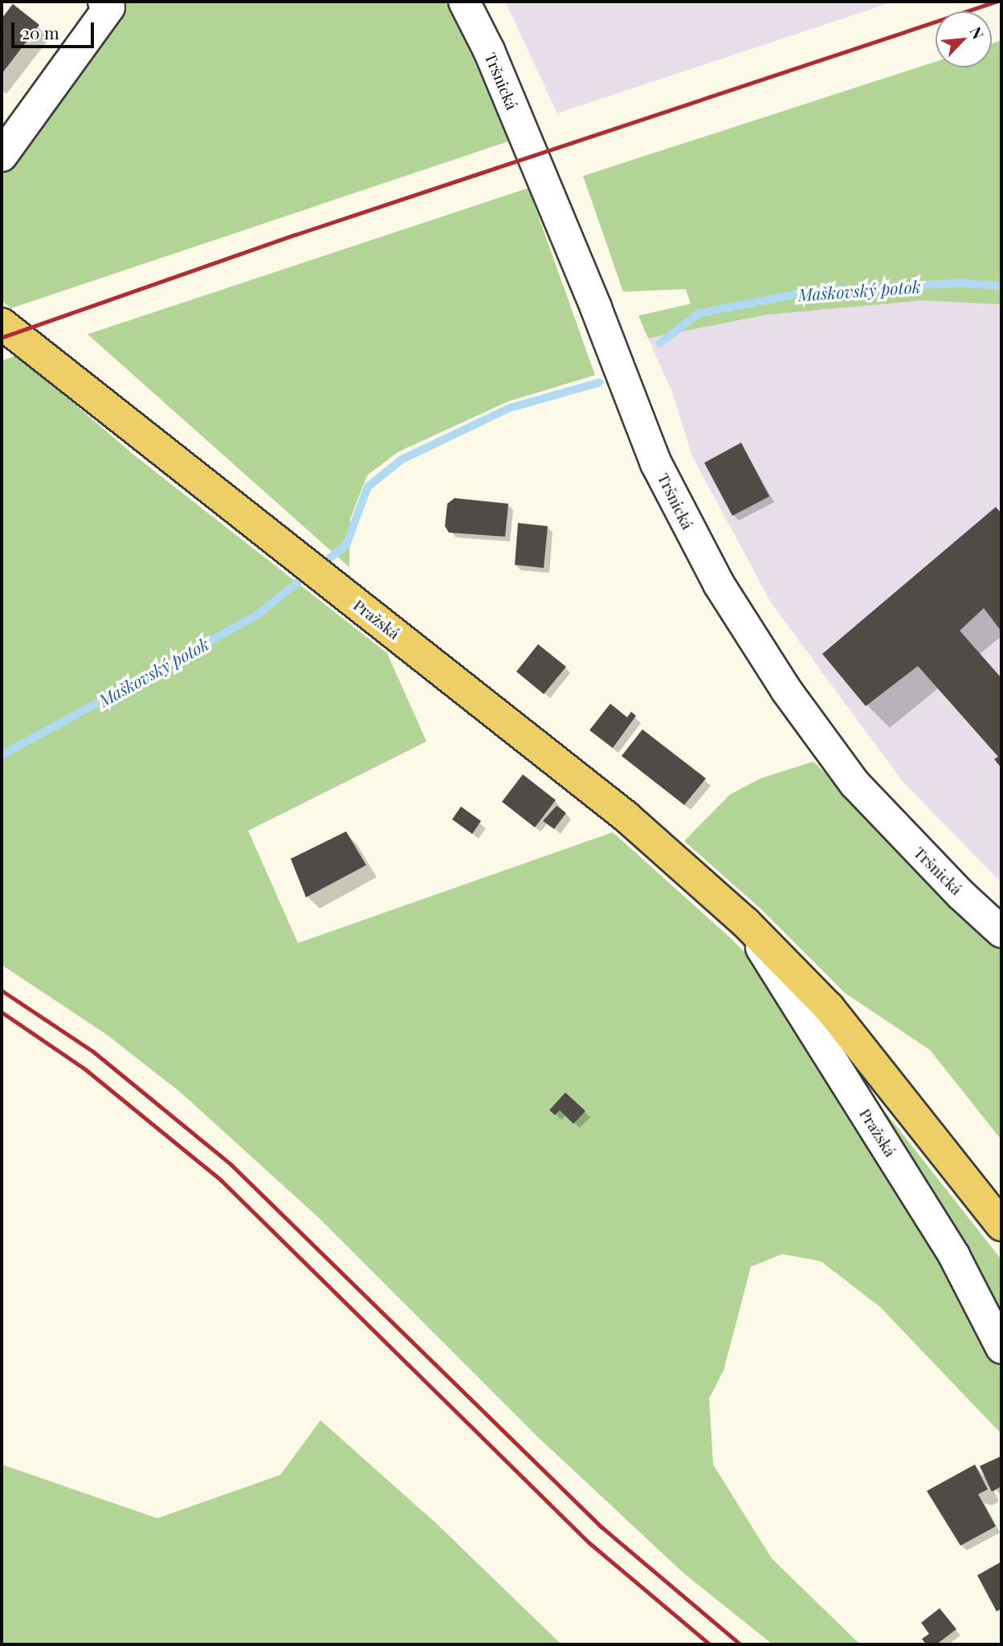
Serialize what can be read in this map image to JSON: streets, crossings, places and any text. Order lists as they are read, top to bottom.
{
  "streets": {
    "main road": ["Pražská"],
    "street": ["Tršnická"]
  },
  "water": ["Maškovský potok"],
  "scale_bar": "20 m",
  "north": "top right"
}
